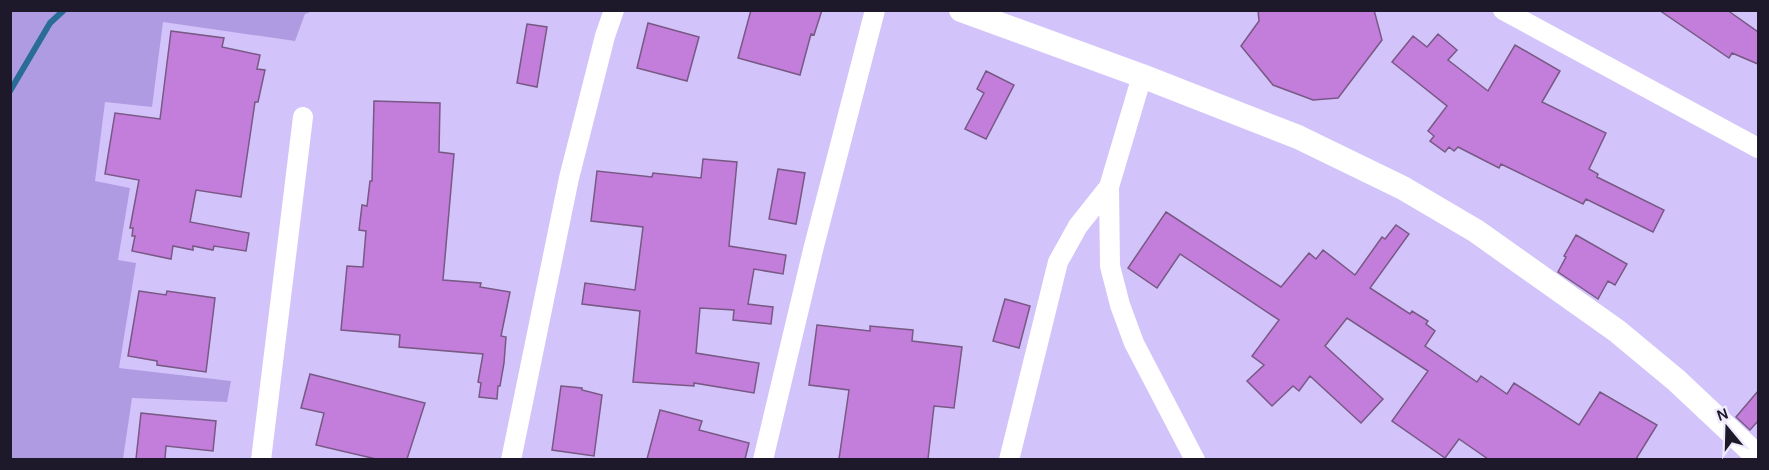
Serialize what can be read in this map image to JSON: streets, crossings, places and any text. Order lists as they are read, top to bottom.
{
  "north": "top"
}
